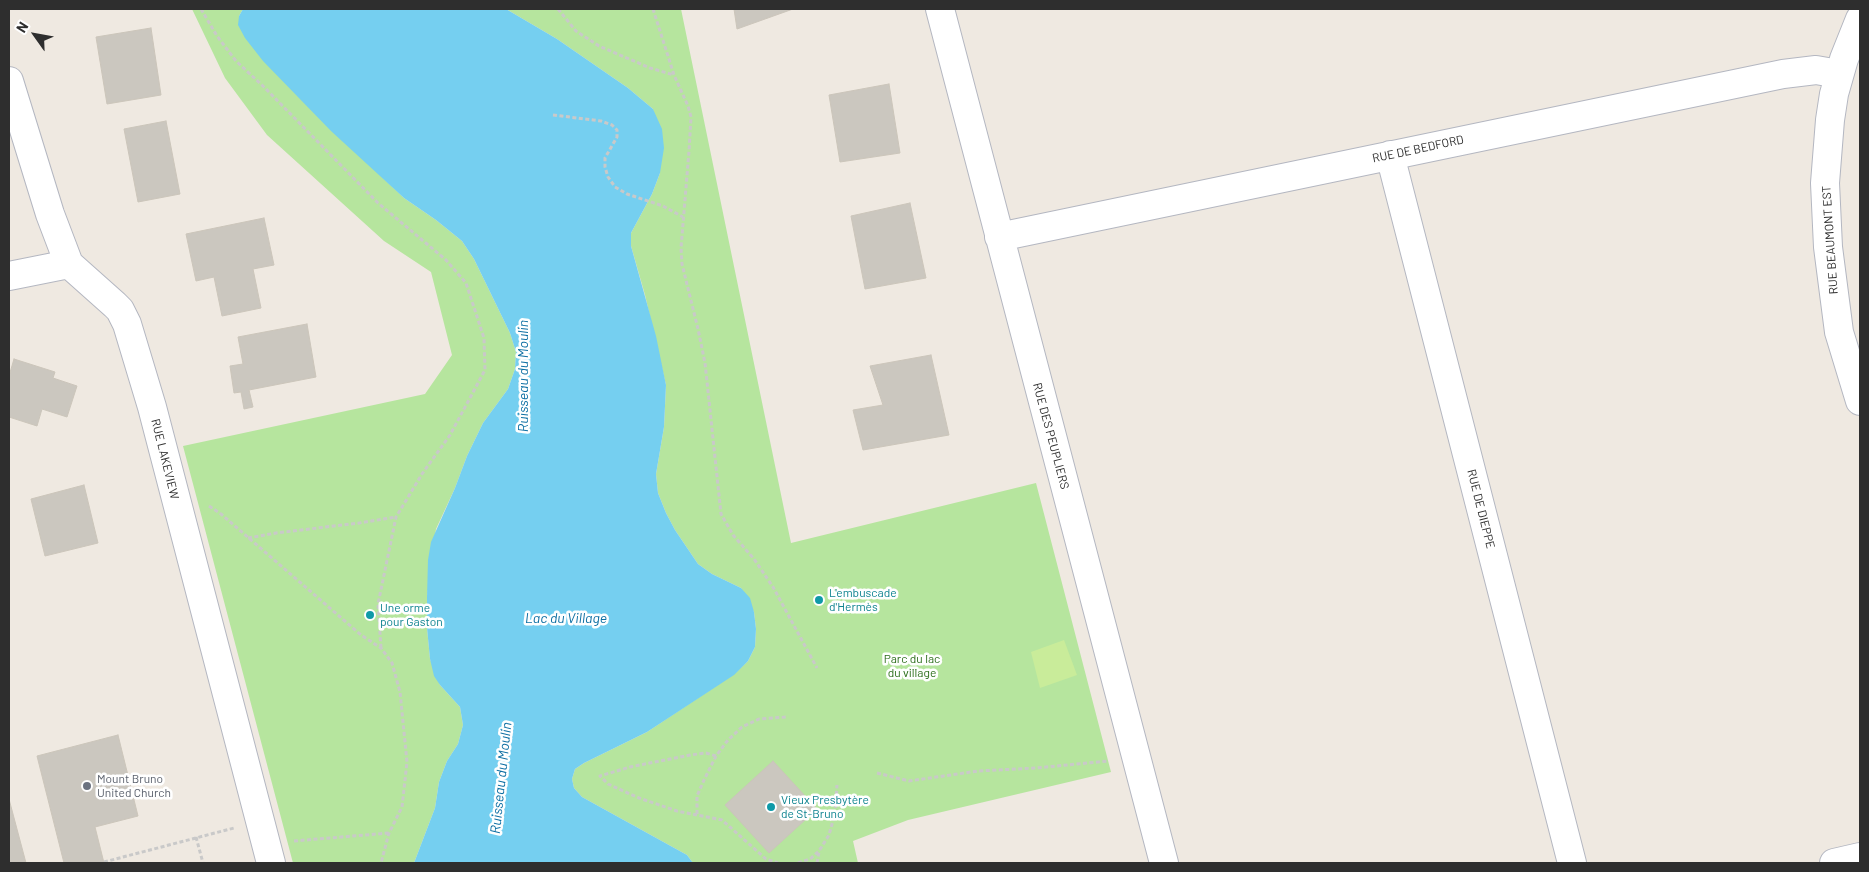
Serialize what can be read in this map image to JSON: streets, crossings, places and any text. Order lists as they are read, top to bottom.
{
  "streets": {
    "street": [
      "RUE DE BEDFORD",
      "RUE BEAUMONT EST",
      "RUE DES PEUPLIERS",
      "RUE LAKEVIEW",
      "RUE DE DIEPPE"
    ]
  },
  "crossings": [
    ["RUE DE BEDFORD", "RUE BEAUMONT EST"],
    ["RUE DE BEDFORD", "RUE DES PEUPLIERS"],
    ["RUE DE BEDFORD", "RUE DE DIEPPE"]
  ],
  "water": ["Ruisseau du Moulin", "Lac du Village"],
  "parks": ["Parc du lac du village"],
  "places": [
    "L'embuscade d'Hermès",
    "Une orme pour Gaston",
    "Mount Bruno United Church",
    "Vieux Presbytère de St-Bruno"
  ],
  "north": "top left"
}
